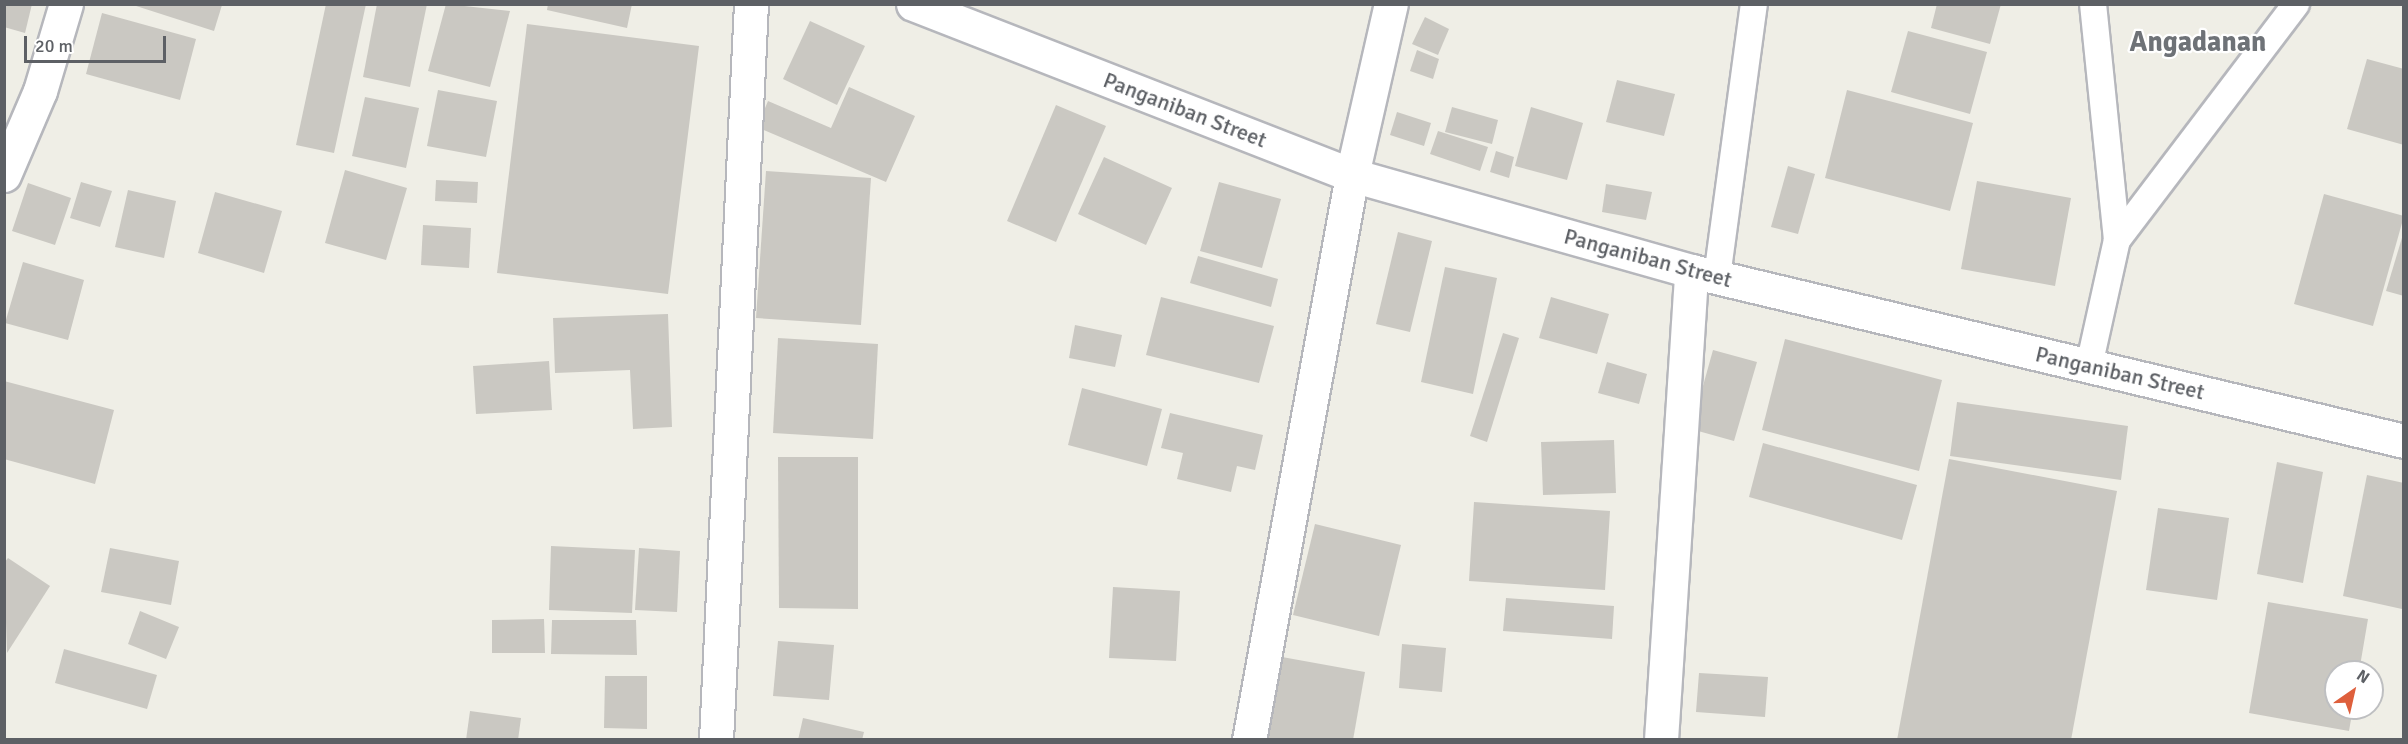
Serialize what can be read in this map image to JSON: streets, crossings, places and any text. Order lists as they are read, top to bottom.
{
  "streets": {
    "street": ["Panganiban Street"]
  },
  "districts": ["Angadanan"],
  "scale_bar": "20 m",
  "north": "top right"
}
